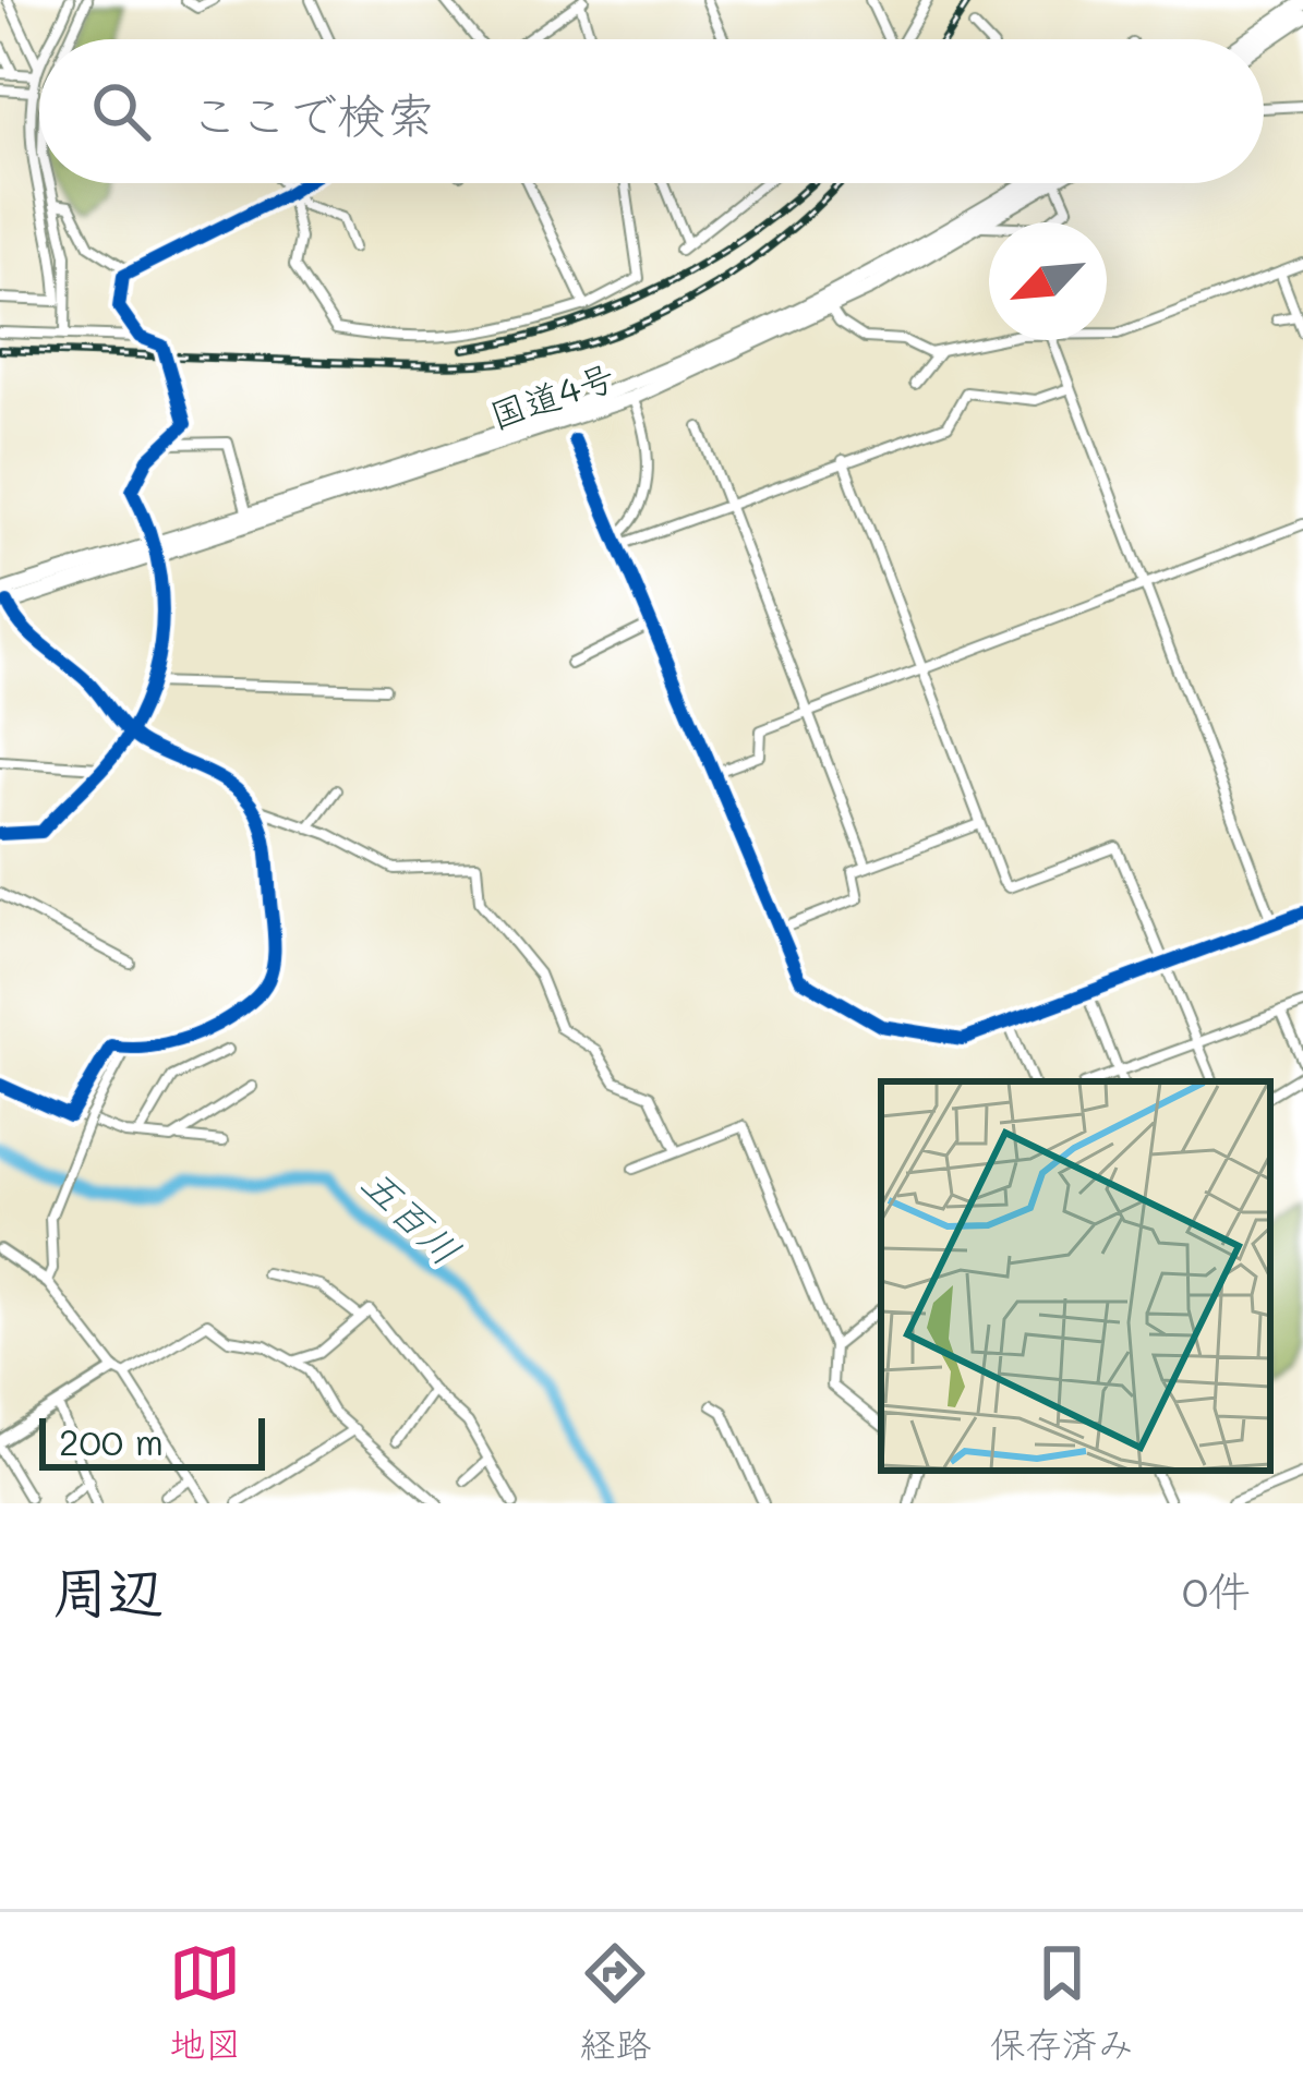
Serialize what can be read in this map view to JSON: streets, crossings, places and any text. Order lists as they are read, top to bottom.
{
  "streets": {
    "highway": ["国道4号"]
  },
  "water": ["五百川"],
  "scale_bar": "200 m",
  "north": "bottom left",
  "page": {
    "search": "ここで検索",
    "scale": "200 m",
    "heading": ["周辺", "0件"],
    "nav": ["地図", "経路", "保存済み"]
  }
}
